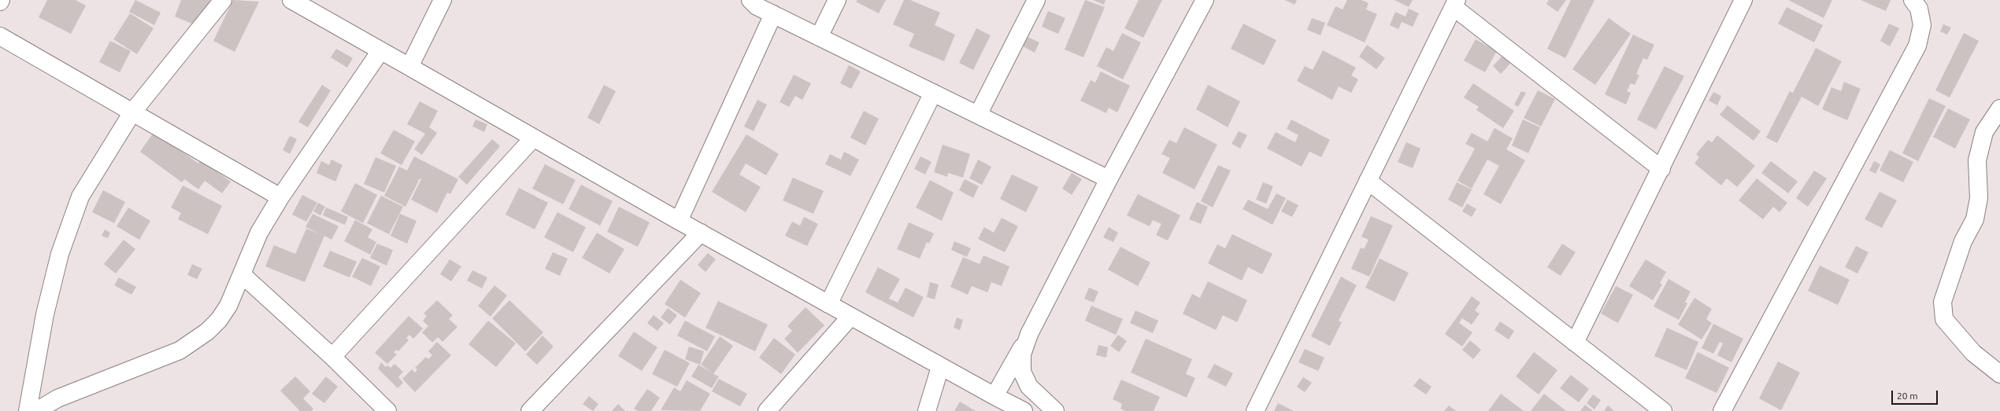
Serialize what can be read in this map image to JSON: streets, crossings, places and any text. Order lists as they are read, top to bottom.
{
  "scale_bar": "20 m"
}
